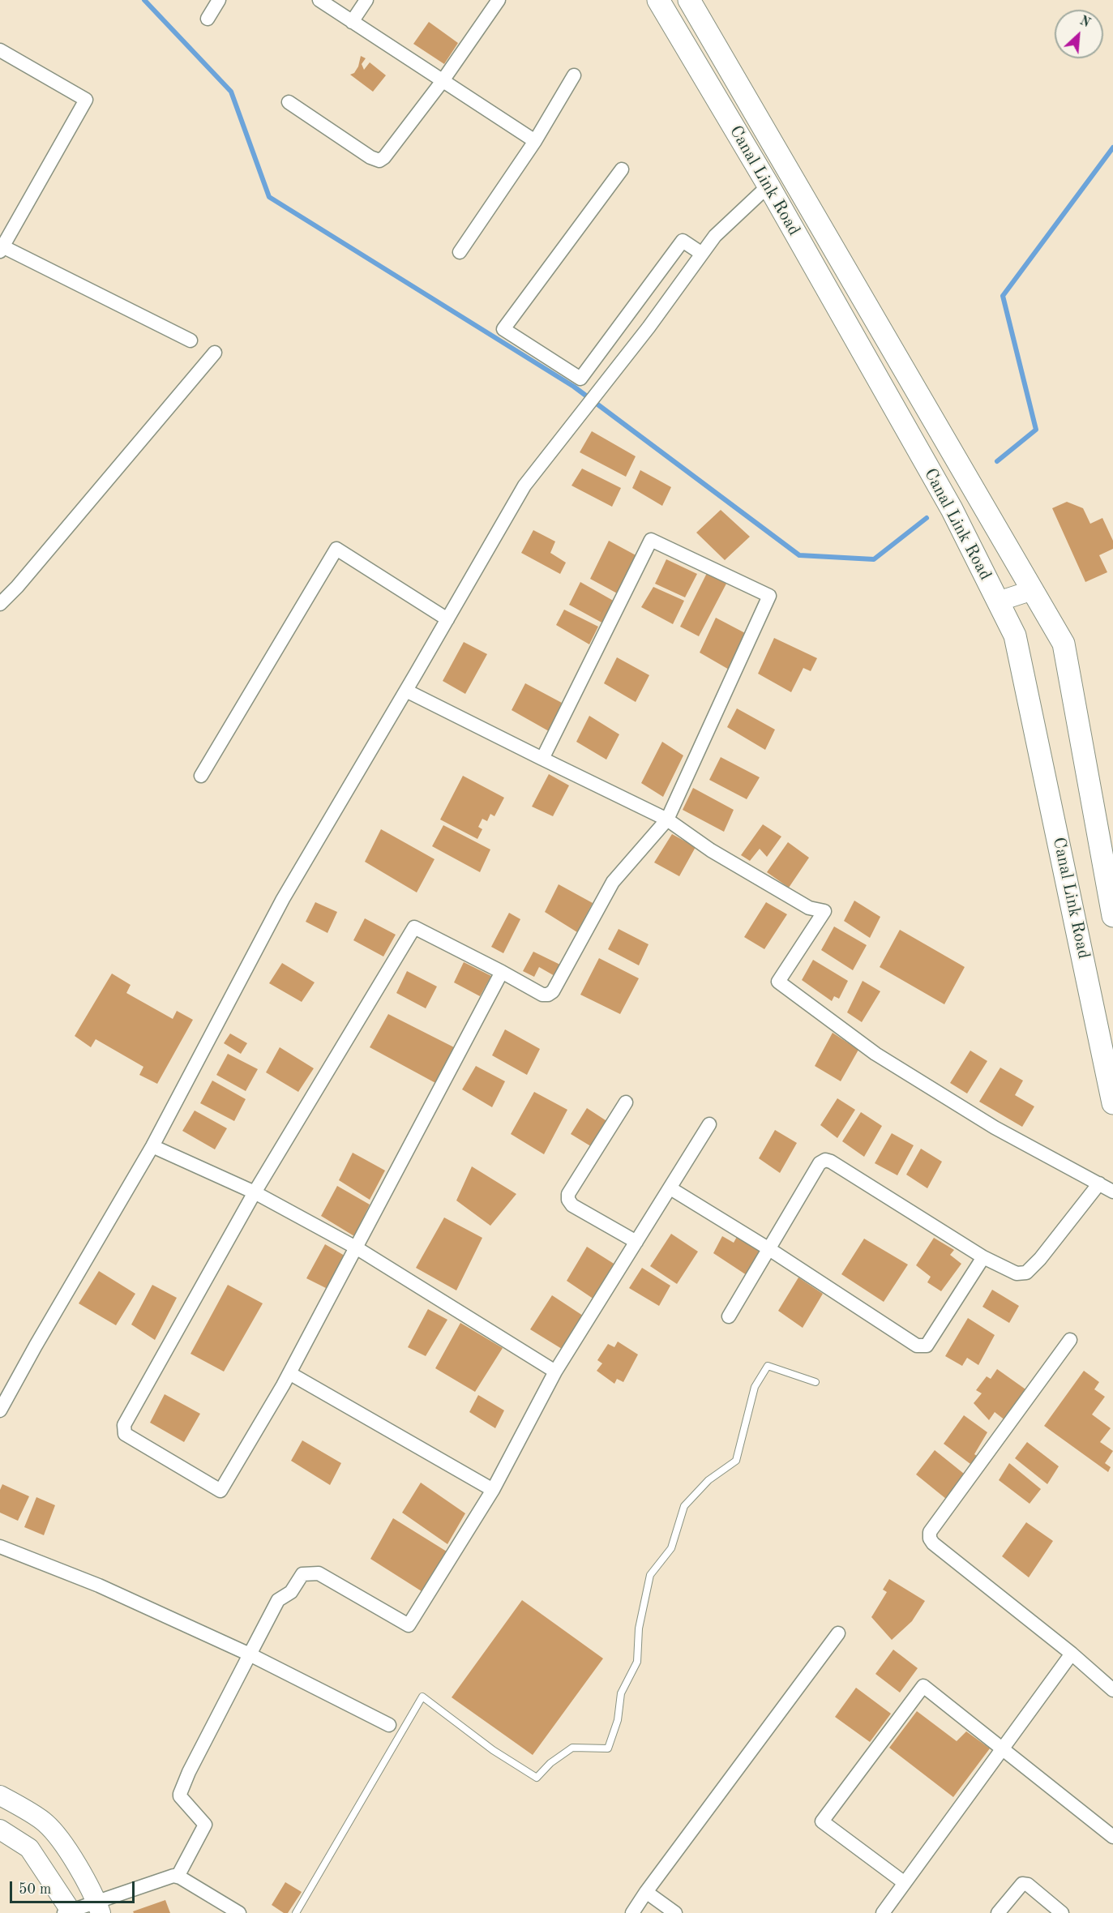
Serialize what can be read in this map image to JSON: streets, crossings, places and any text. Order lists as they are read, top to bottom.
{
  "streets": {
    "main road": ["Canal Link Road"]
  },
  "scale_bar": "50 m",
  "north": "top right"
}
